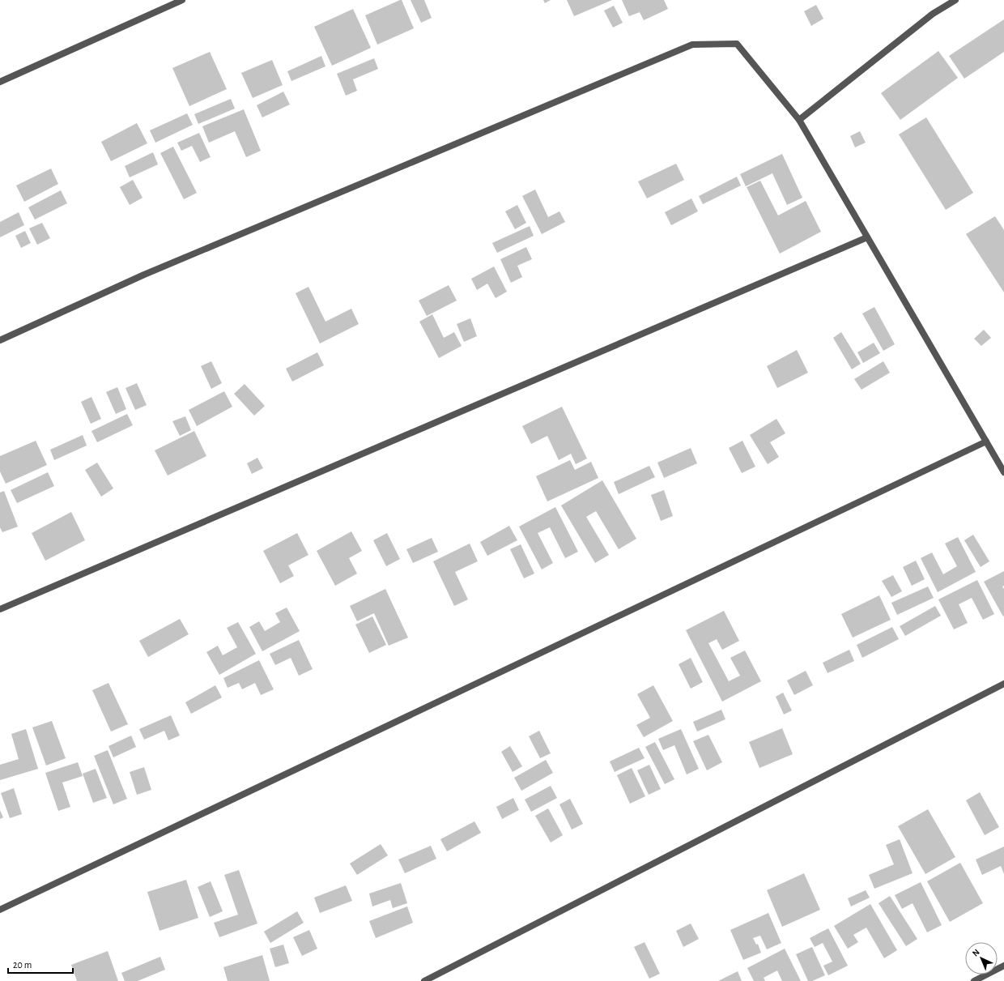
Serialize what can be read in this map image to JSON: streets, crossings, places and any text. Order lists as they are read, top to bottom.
{
  "scale_bar": "20 m",
  "north": "top left"
}
